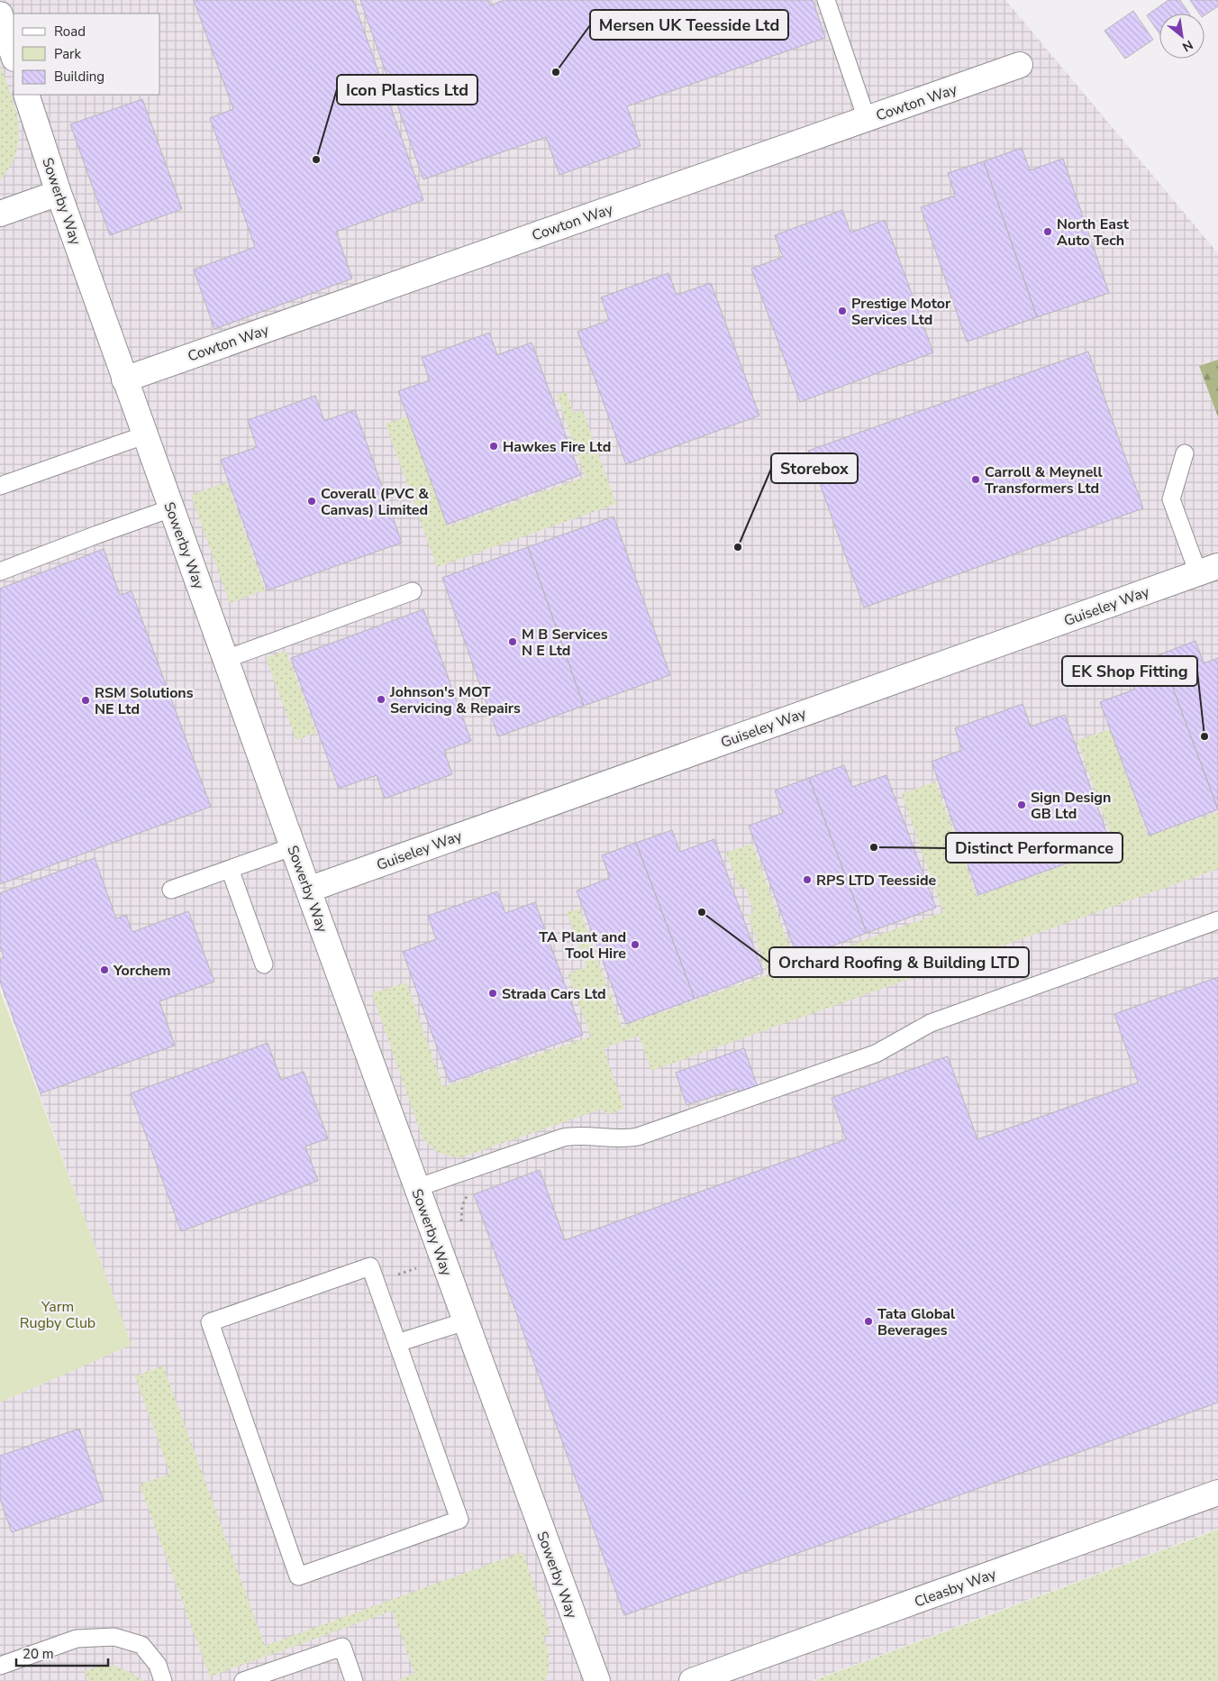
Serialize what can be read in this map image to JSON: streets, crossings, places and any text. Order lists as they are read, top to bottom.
{
  "streets": {
    "street": [
      "Cowton Way",
      "Sowerby Way",
      "Guiseley Way",
      "Cleasby Way"
    ]
  },
  "crossings": [
    ["Cowton Way", "Sowerby Way"],
    ["Sowerby Way", "Guiseley Way"]
  ],
  "parks": ["Yarm Rugby Club"],
  "places": [
    "Mersen UK Teesside Ltd",
    "Icon Plastics Ltd",
    "North East Auto Tech",
    "Prestige Motor Services Ltd",
    "Hawkes Fire Ltd",
    "Carroll & Meynell Transformers Ltd",
    "Coverall (PVC & Canvas) Limited",
    "Storebox",
    "M B Services N E Ltd",
    "Johnson's MOT Servicing & Repairs",
    "RSM Solutions NE Ltd",
    "EK Shop Fitting",
    "Sign Design GB Ltd",
    "Distinct Performance",
    "RPS LTD Teesside",
    "Orchard Roofing & Building LTD",
    "TA Plant and Tool Hire",
    "Yorchem",
    "Strada Cars Ltd",
    "Tata Global Beverages"
  ],
  "legend": ["Road", "Park", "Building"],
  "scale_bar": "20 m",
  "north": "bottom right"
}
